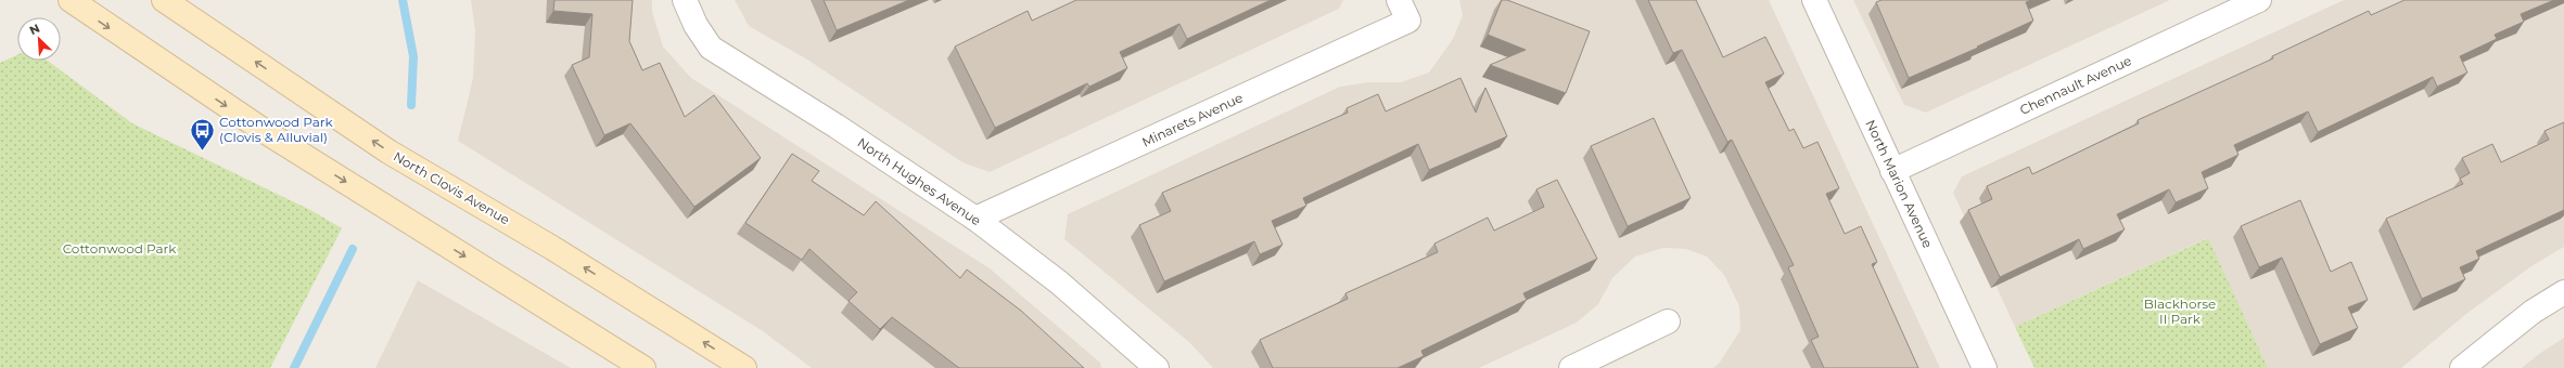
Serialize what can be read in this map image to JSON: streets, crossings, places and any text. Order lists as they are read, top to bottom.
{
  "streets": {
    "main road": ["North Clovis Avenue"],
    "street": [
      "Chennault Avenue",
      "Minarets Avenue",
      "North Hughes Avenue",
      "North Marion Avenue"
    ]
  },
  "crossings": [
    ["Chennault Avenue", "North Marion Avenue"],
    ["Minarets Avenue", "North Hughes Avenue"]
  ],
  "parks": ["Cottonwood Park", "Blackhorse II Park"],
  "places": {
    "bus stop": ["Cottonwood Park (Clovis & Alluvial)"]
  },
  "north": "top left"
}
